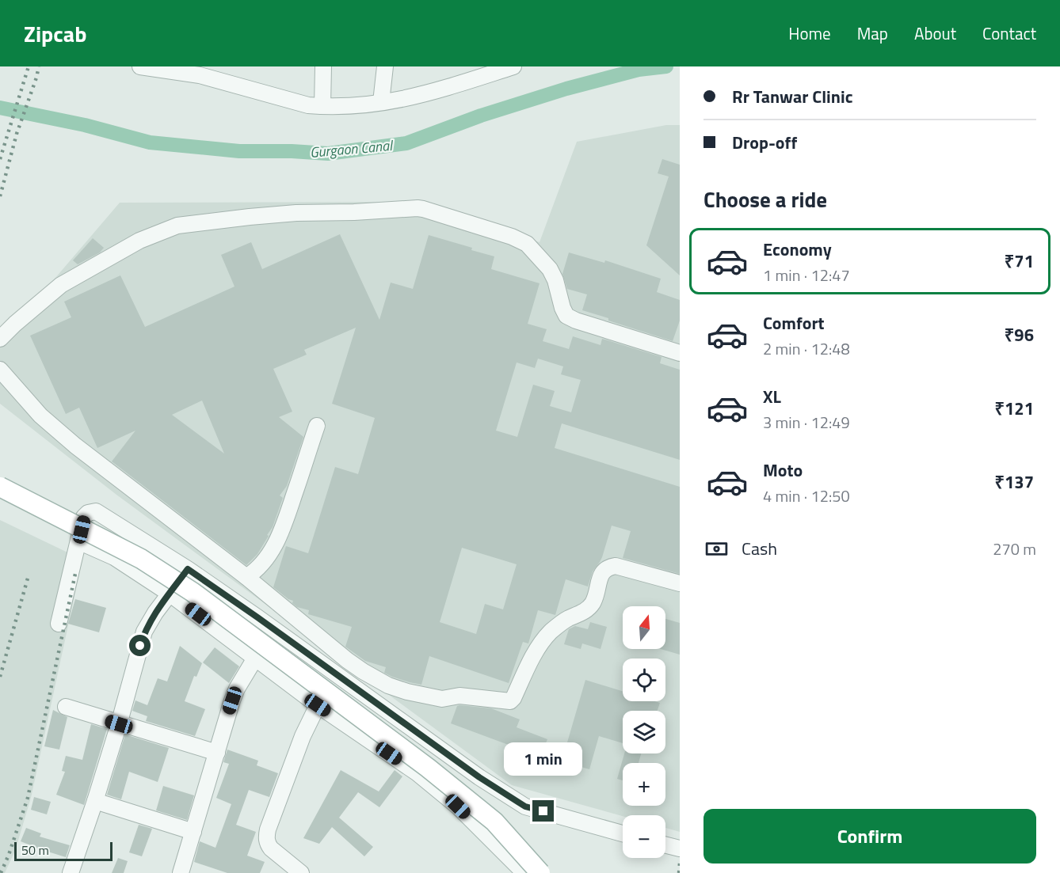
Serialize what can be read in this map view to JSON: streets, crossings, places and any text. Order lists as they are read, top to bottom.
{
  "water": ["Gurgaon Canal"],
  "scale_bar": "50 m",
  "north": "top",
  "page": {
    "header": "Zipcab",
    "nav": [
      "Home",
      "Map",
      "About",
      "Contact"
    ],
    "banner": ["Rr Tanwar Clinic", "Drop-off"],
    "heading": "Choose a ride",
    "list": [
      {
        "name": "Economy",
        "note": "1 min · 12:47",
        "value": "₹71"
      },
      {
        "name": "Comfort",
        "note": "2 min · 12:48",
        "value": "₹96"
      },
      {
        "name": "XL",
        "note": "3 min · 12:49",
        "value": "₹121"
      },
      {
        "name": "Moto",
        "note": "4 min · 12:50",
        "value": "₹137"
      }
    ],
    "pay": ["Cash", "270 m"],
    "map_buttons": ["+", "−"],
    "bubble": "1 min",
    "buttons": "Confirm",
    "scale": "50 m"
  }
}
